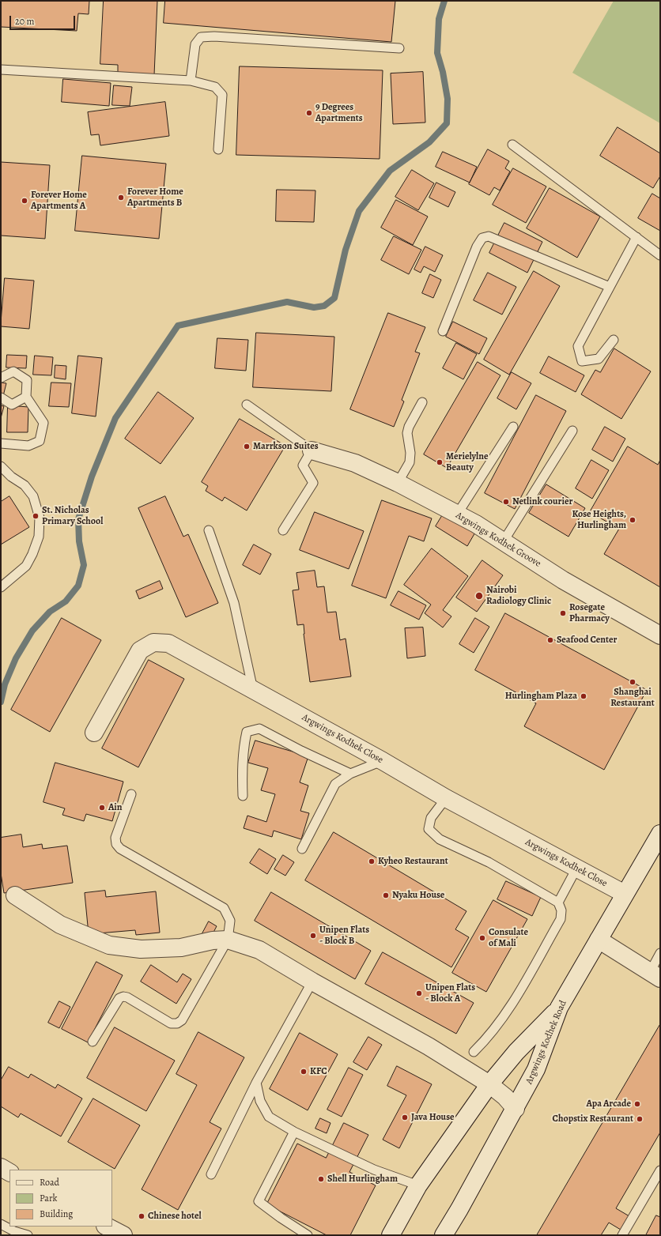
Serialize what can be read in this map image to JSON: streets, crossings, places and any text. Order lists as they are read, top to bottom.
{
  "streets": {
    "street": ["Argwings Kodhek Groove", "Argwings Kodhek Close", "Argwings Kodhek Road"]
  },
  "crossings": [
    ["Argwings Kodhek Close", "Argwings Kodhek Road"]
  ],
  "places": [
    "9 Degrees Apartments",
    "Forever Home Apartments B",
    "Forever Home Apartments A",
    "Marrkson Suites",
    "Merielylne Beauty",
    "Netlink courier",
    "St. Nicholas Primary School",
    "Kose Heights, Hurlingham",
    "Nairobi Radiology Clinic",
    "Rosegate Pharmacy",
    "Seafood Center",
    "Shanghai Restaurant",
    "Hurlingham Plaza",
    "Ain",
    "Kyheo Restaurant",
    "Nyaku House",
    "Unipen Flats - Block B",
    "Consulate of Mali",
    "Unipen Flats - Block A",
    "KFC",
    "Apa Arcade",
    "Java House",
    "Chopstix Restaurant",
    "Shell Hurlingham",
    "Chinese hotel"
  ],
  "legend": ["Road", "Park", "Building"],
  "scale_bar": "20 m"
}
